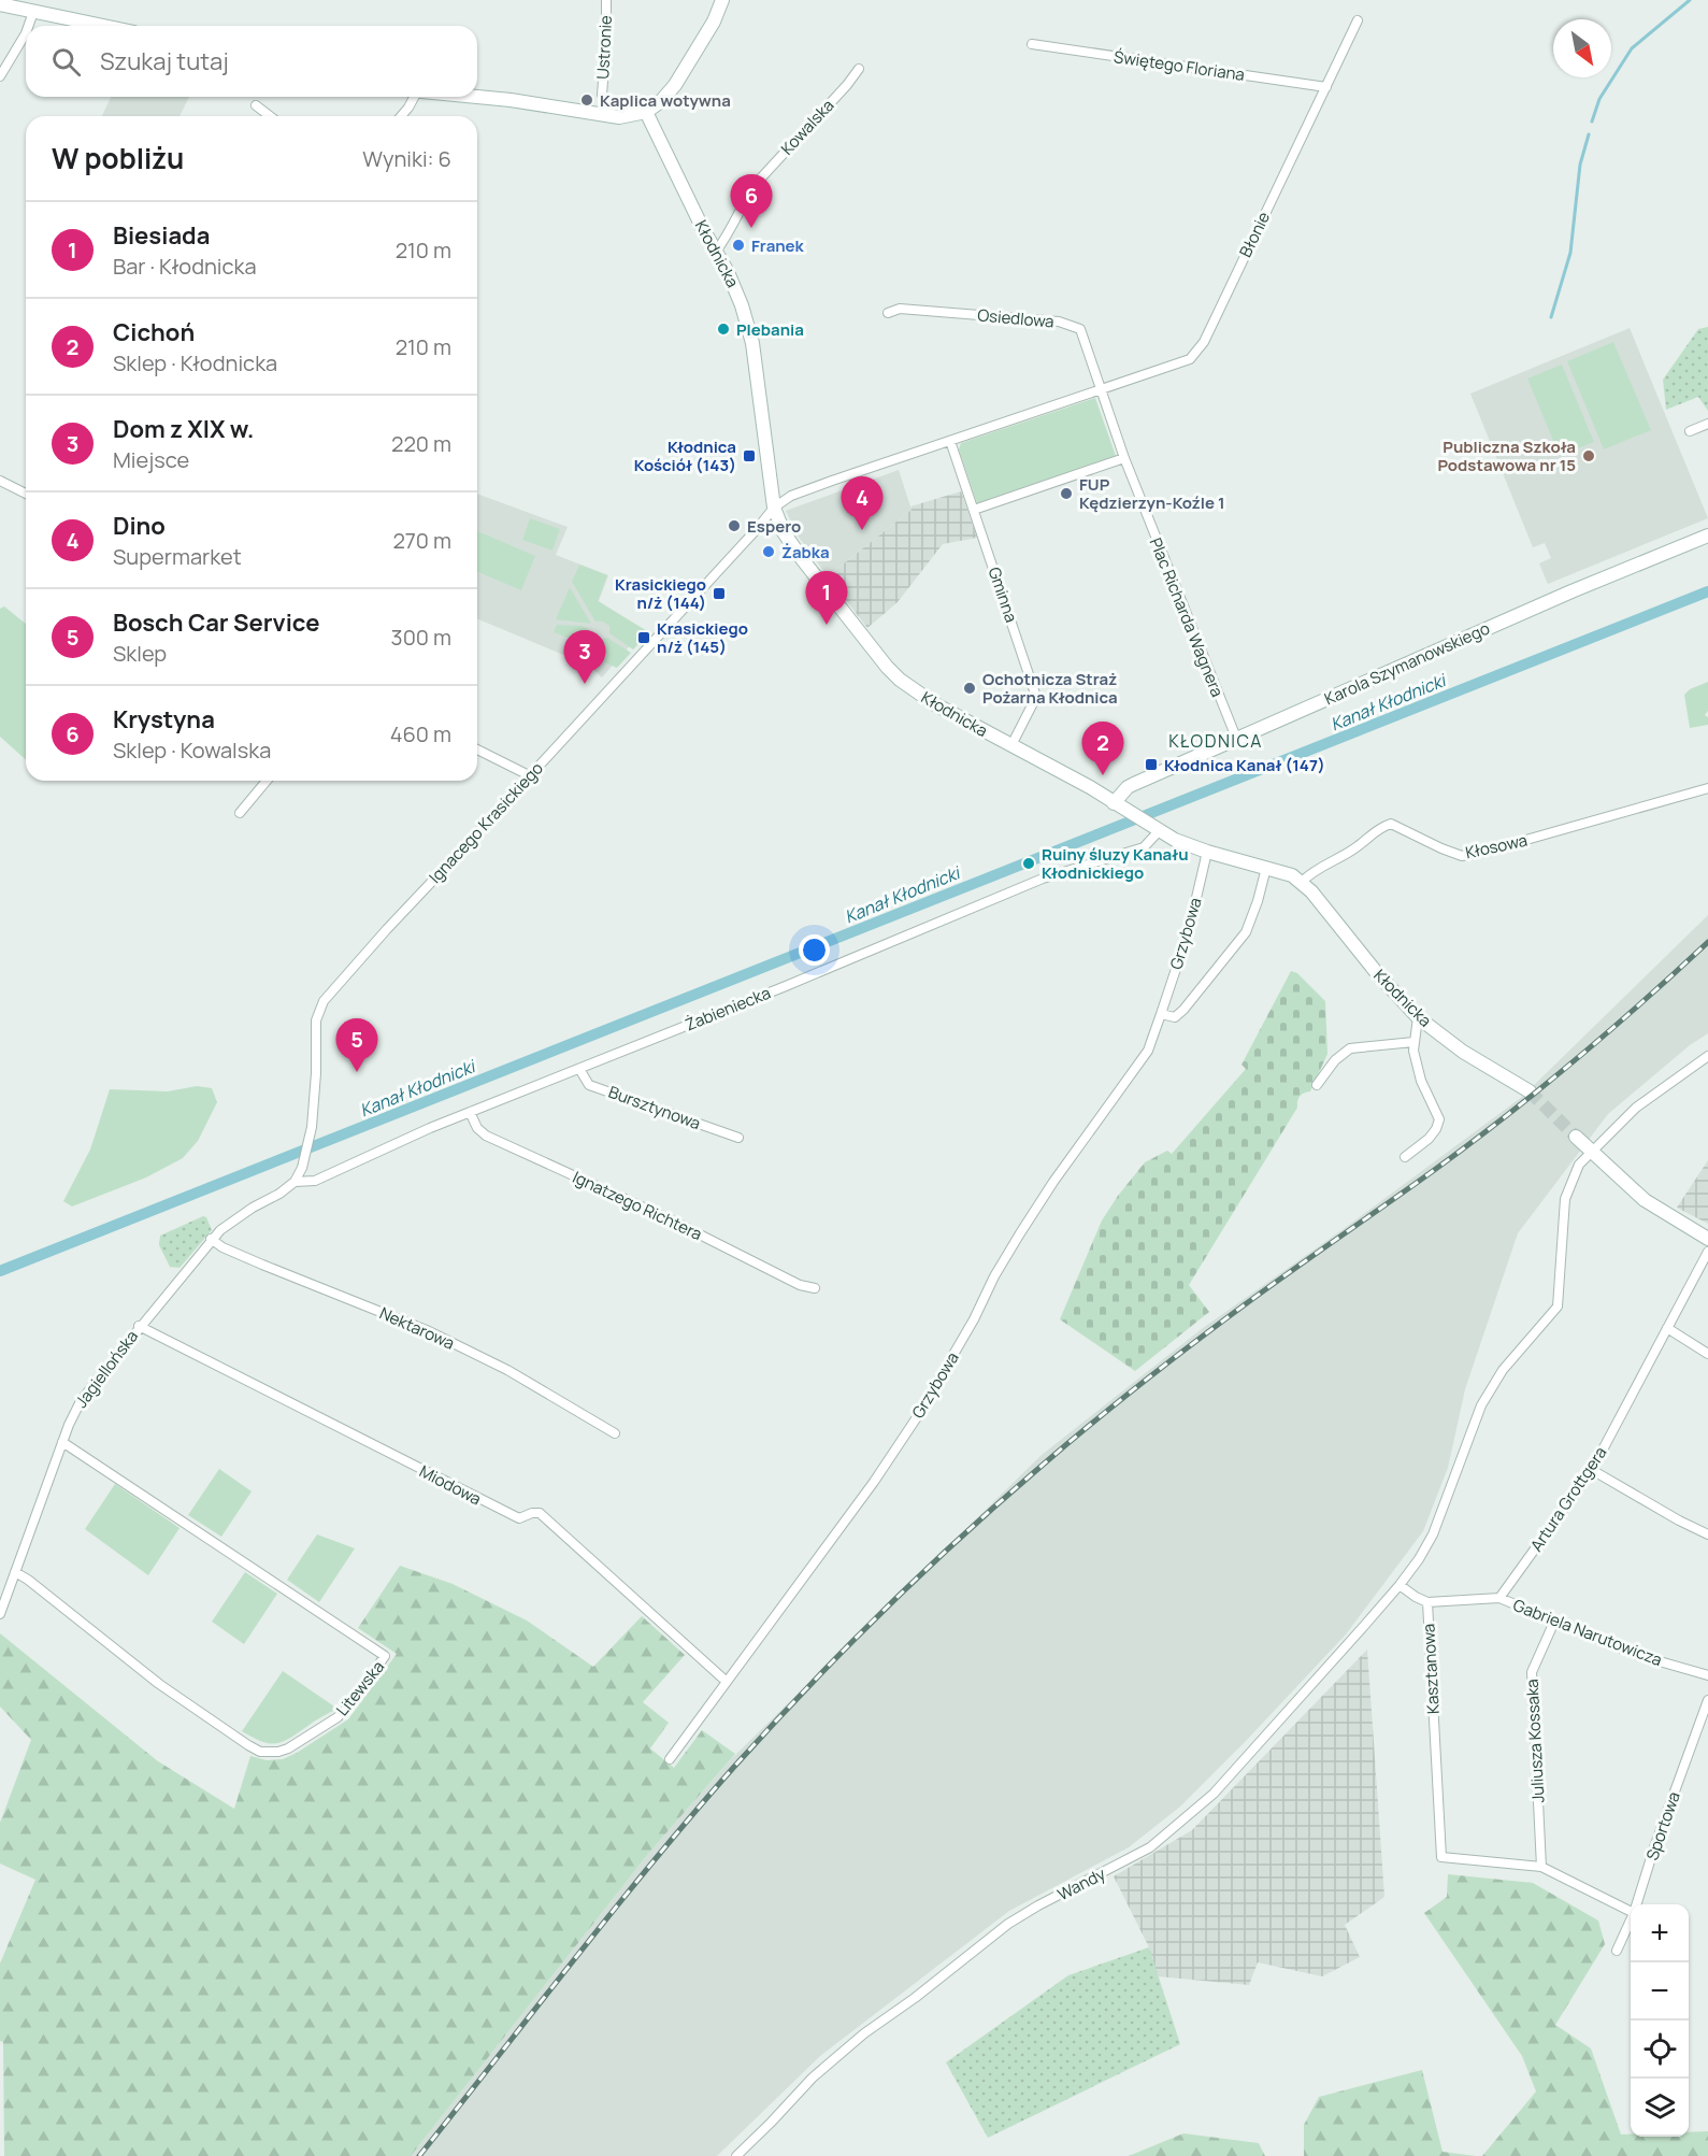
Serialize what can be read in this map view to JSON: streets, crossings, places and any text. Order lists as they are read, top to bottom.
{
  "streets": {
    "main road": ["Kłodnicka", "Karola Szymanowskiego"],
    "street": [
      "Ustronie",
      "Świętego Floriana",
      "Kowalska",
      "Błonie",
      "Osiedlowa",
      "Gminna",
      "Plac Richarda Wagnera",
      "Ignacego Krasickiego",
      "Kłosowa",
      "Grzybowa",
      "Żabieniecka",
      "Bursztynowa",
      "Ignatzego Richtera",
      "Nektarowa",
      "Jagiellońska",
      "Miodowa",
      "Artura Grottgera",
      "Gabriela Narutowicza",
      "Kasztanowa",
      "Litewska",
      "Juliusza Kossaka",
      "Sportowa",
      "Wandy"
    ]
  },
  "crossings": [
    ["Świętego Floriana", "Błonie"],
    ["Kowalska", "Kłodnicka"],
    ["Błonie", "Osiedlowa"],
    ["Błonie", "Plac Richarda Wagnera"],
    ["Kłodnicka", "Gminna"],
    ["Kłodnicka", "Karola Szymanowskiego"],
    ["Kłodnicka", "Ignacego Krasickiego"],
    ["Kłodnicka", "Kłosowa"],
    ["Kłodnicka", "Grzybowa"],
    ["Kłodnicka", "Żabieniecka"],
    ["Osiedlowa", "Plac Richarda Wagnera"],
    ["Plac Richarda Wagnera", "Karola Szymanowskiego"],
    ["Ignacego Krasickiego", "Żabieniecka"],
    ["Ignacego Krasickiego", "Jagiellońska"],
    ["Grzybowa", "Miodowa"],
    ["Żabieniecka", "Bursztynowa"],
    ["Żabieniecka", "Ignatzego Richtera"],
    ["Żabieniecka", "Jagiellońska"],
    ["Nektarowa", "Jagiellońska"],
    ["Jagiellońska", "Miodowa"],
    ["Jagiellońska", "Litewska"],
    ["Artura Grottgera", "Gabriela Narutowicza"],
    ["Gabriela Narutowicza", "Kasztanowa"],
    ["Gabriela Narutowicza", "Juliusza Kossaka"],
    ["Kasztanowa", "Juliusza Kossaka"],
    ["Kasztanowa", "Wandy"]
  ],
  "districts": ["KŁODNICA"],
  "water": ["Kanał Kłodnicki"],
  "places": {
    "other": [
      "Kaplica wotywna",
      "Franek",
      "Plebania",
      "Publiczna Szkoła Podstawowa nr 15",
      "FUP Kędzierzyn-Koźle 1",
      "Espero",
      "Żabka",
      "Ochotnicza Straż Pożarna Kłodnica",
      "Ruiny śluzy Kanału Kłodnickiego"
    ],
    "transit": [
      "Kłodnica Kościół (143)",
      "Krasickiego n/ż (144)",
      "Krasickiego n/ż (145)",
      "Kłodnica Kanał (147)"
    ]
  },
  "north": "bottom right",
  "page": {
    "search": "Szukaj tutaj",
    "heading": ["W pobliżu", "Wyniki: 6"],
    "pins": [
      "6",
      "4",
      "1",
      "3",
      "2",
      "5"
    ],
    "list": [
      {
        "mark": "1",
        "name": "Biesiada",
        "note": "Bar · Kłodnicka",
        "value": "210 m"
      },
      {
        "mark": "2",
        "name": "Cichoń",
        "note": "Sklep · Kłodnicka",
        "value": "210 m"
      },
      {
        "mark": "3",
        "name": "Dom z XIX w.",
        "note": "Miejsce",
        "value": "220 m"
      },
      {
        "mark": "4",
        "name": "Dino",
        "note": "Supermarket",
        "value": "270 m"
      },
      {
        "mark": "5",
        "name": "Bosch Car Service",
        "note": "Sklep",
        "value": "300 m"
      },
      {
        "mark": "6",
        "name": "Krystyna",
        "note": "Sklep · Kowalska",
        "value": "460 m"
      }
    ],
    "map_buttons": ["+", "−"]
  }
}
